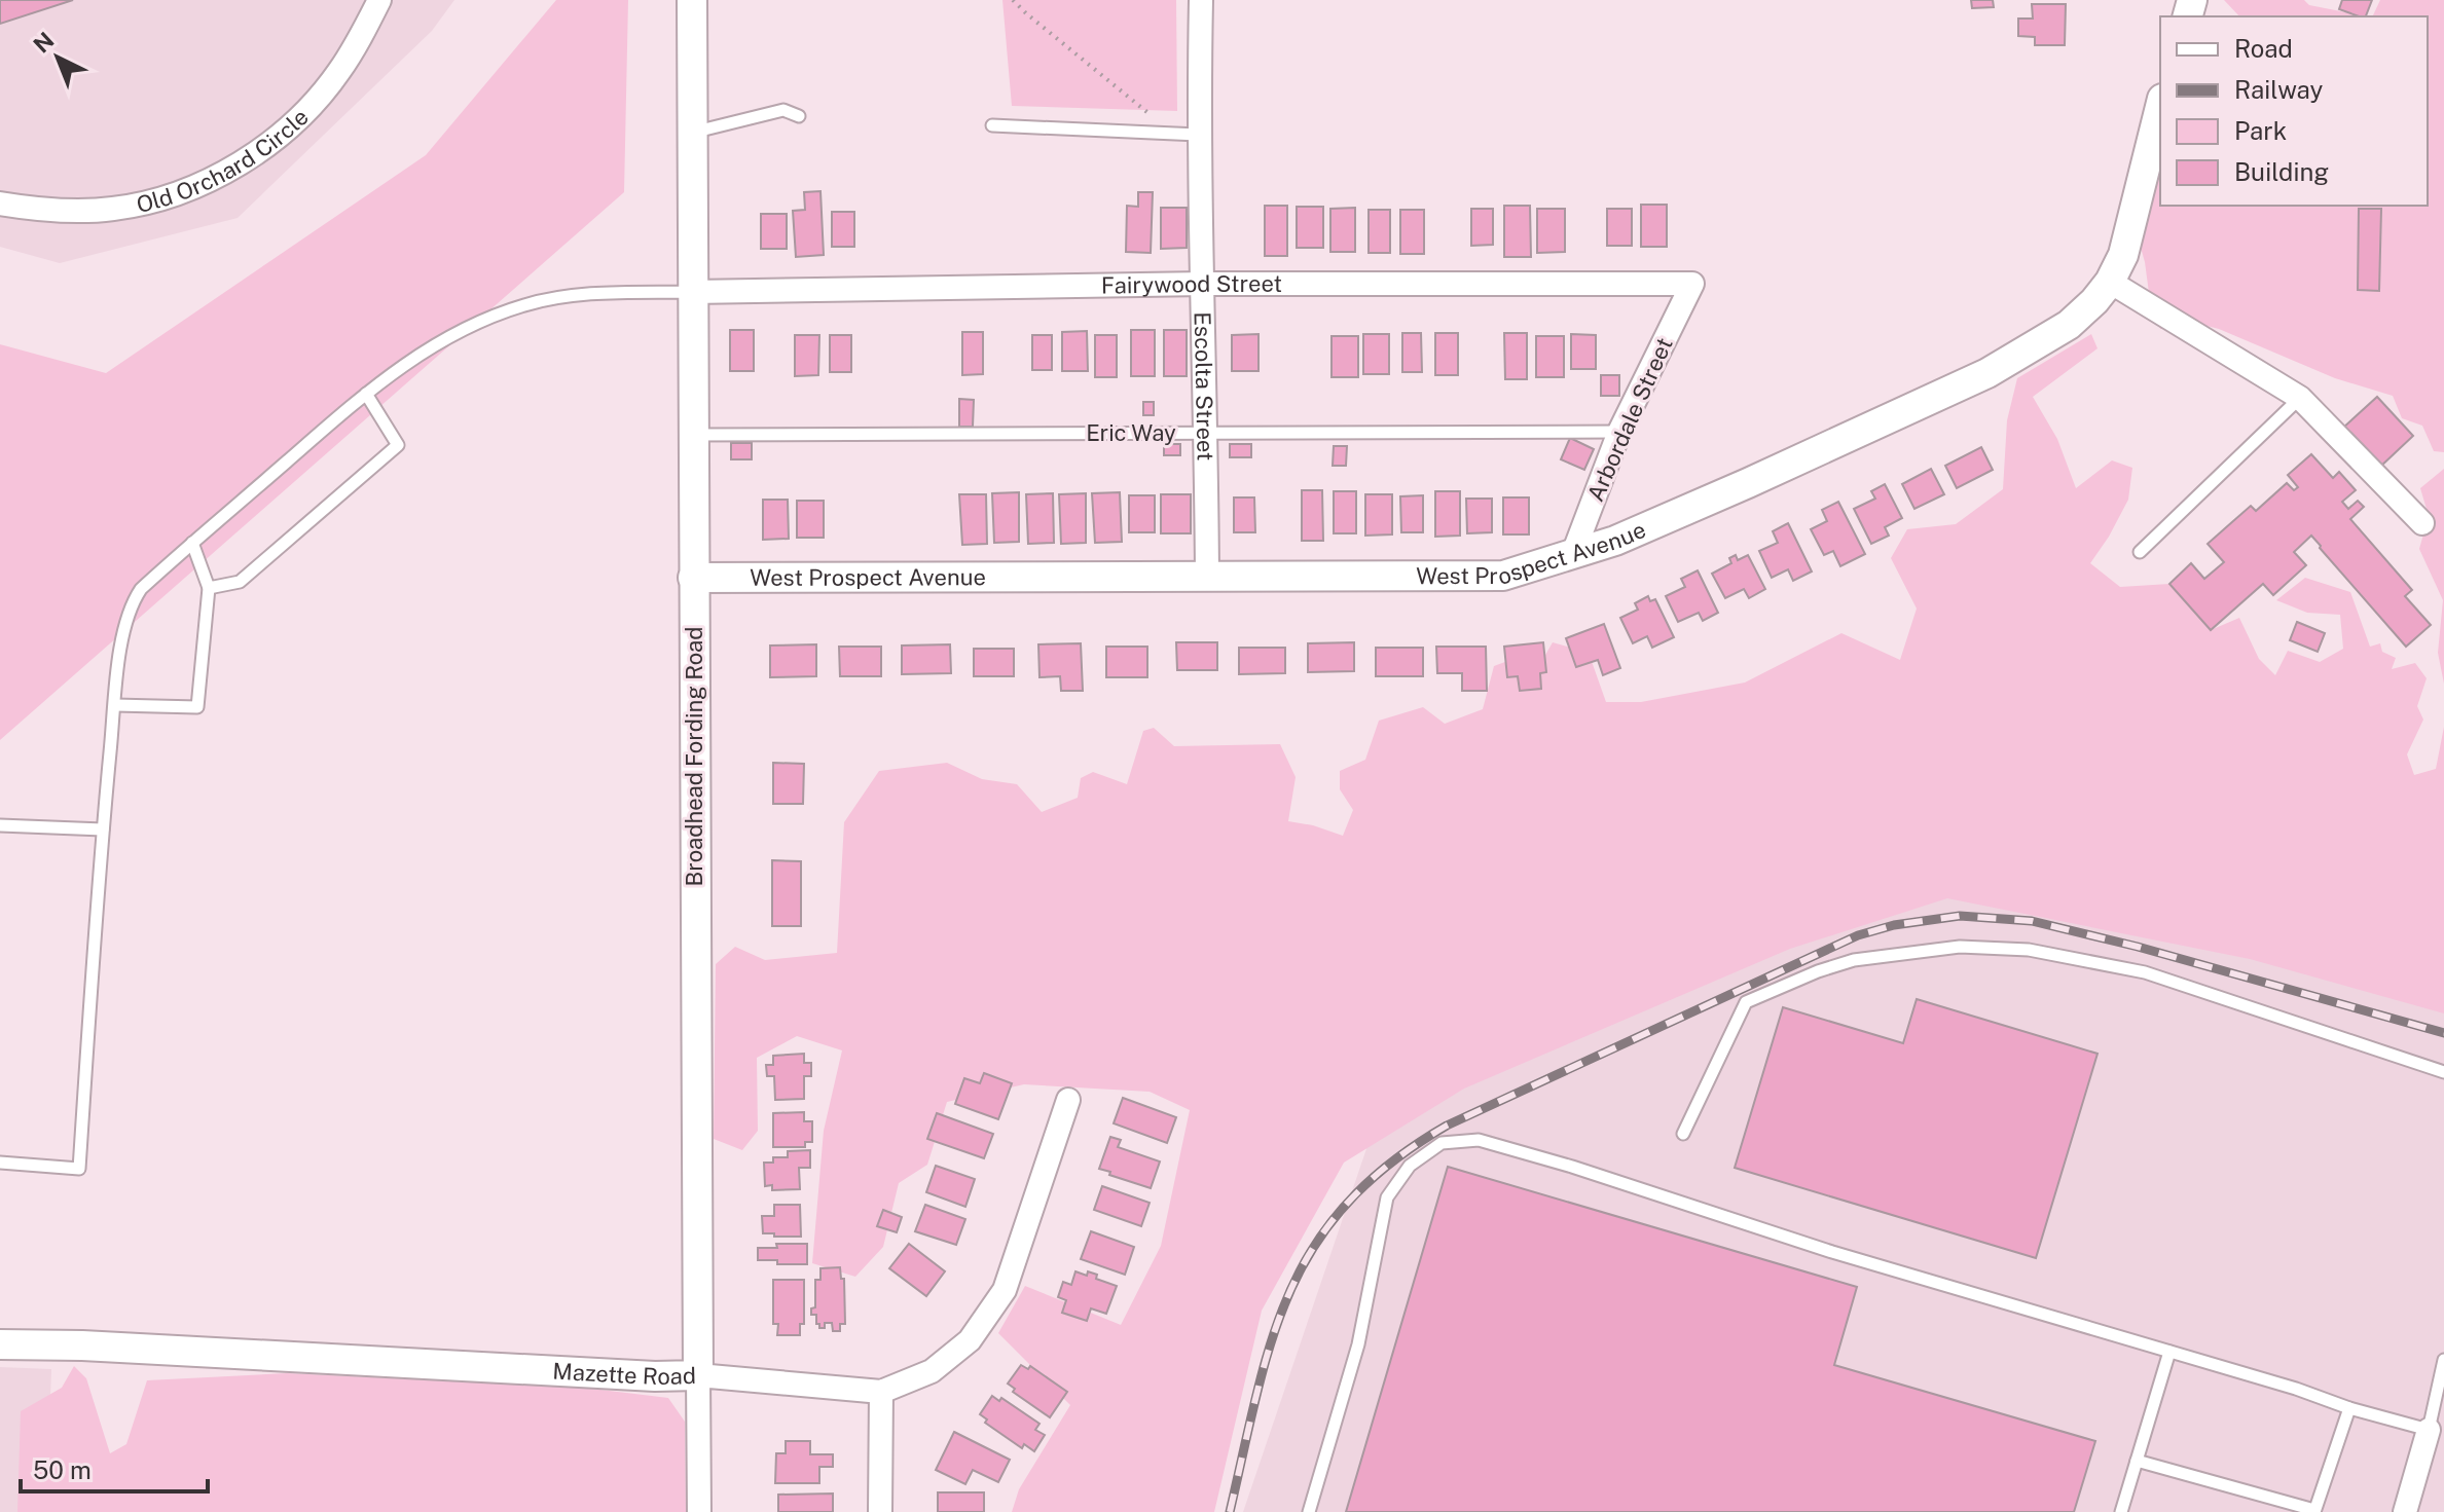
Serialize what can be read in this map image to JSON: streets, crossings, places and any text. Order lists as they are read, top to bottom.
{
  "streets": {
    "street": [
      "Old Orchard Circle",
      "Fairywood Street",
      "Escolta Street",
      "Arbordale Street",
      "West Prospect Avenue",
      "Broadhead Fording Road",
      "Mazette Road"
    ],
    "lane": ["Eric Way"]
  },
  "crossings": [
    ["Fairywood Street", "Escolta Street"],
    ["Fairywood Street", "Arbordale Street"],
    ["Fairywood Street", "Broadhead Fording Road"],
    ["Escolta Street", "Eric Way"],
    ["Escolta Street", "West Prospect Avenue"],
    ["Arbordale Street", "Eric Way"],
    ["Arbordale Street", "West Prospect Avenue"],
    ["Eric Way", "Broadhead Fording Road"],
    ["West Prospect Avenue", "Broadhead Fording Road"],
    ["Broadhead Fording Road", "Mazette Road"]
  ],
  "legend": [
    "Road",
    "Railway",
    "Park",
    "Building"
  ],
  "scale_bar": "50 m",
  "north": "top left"
}
